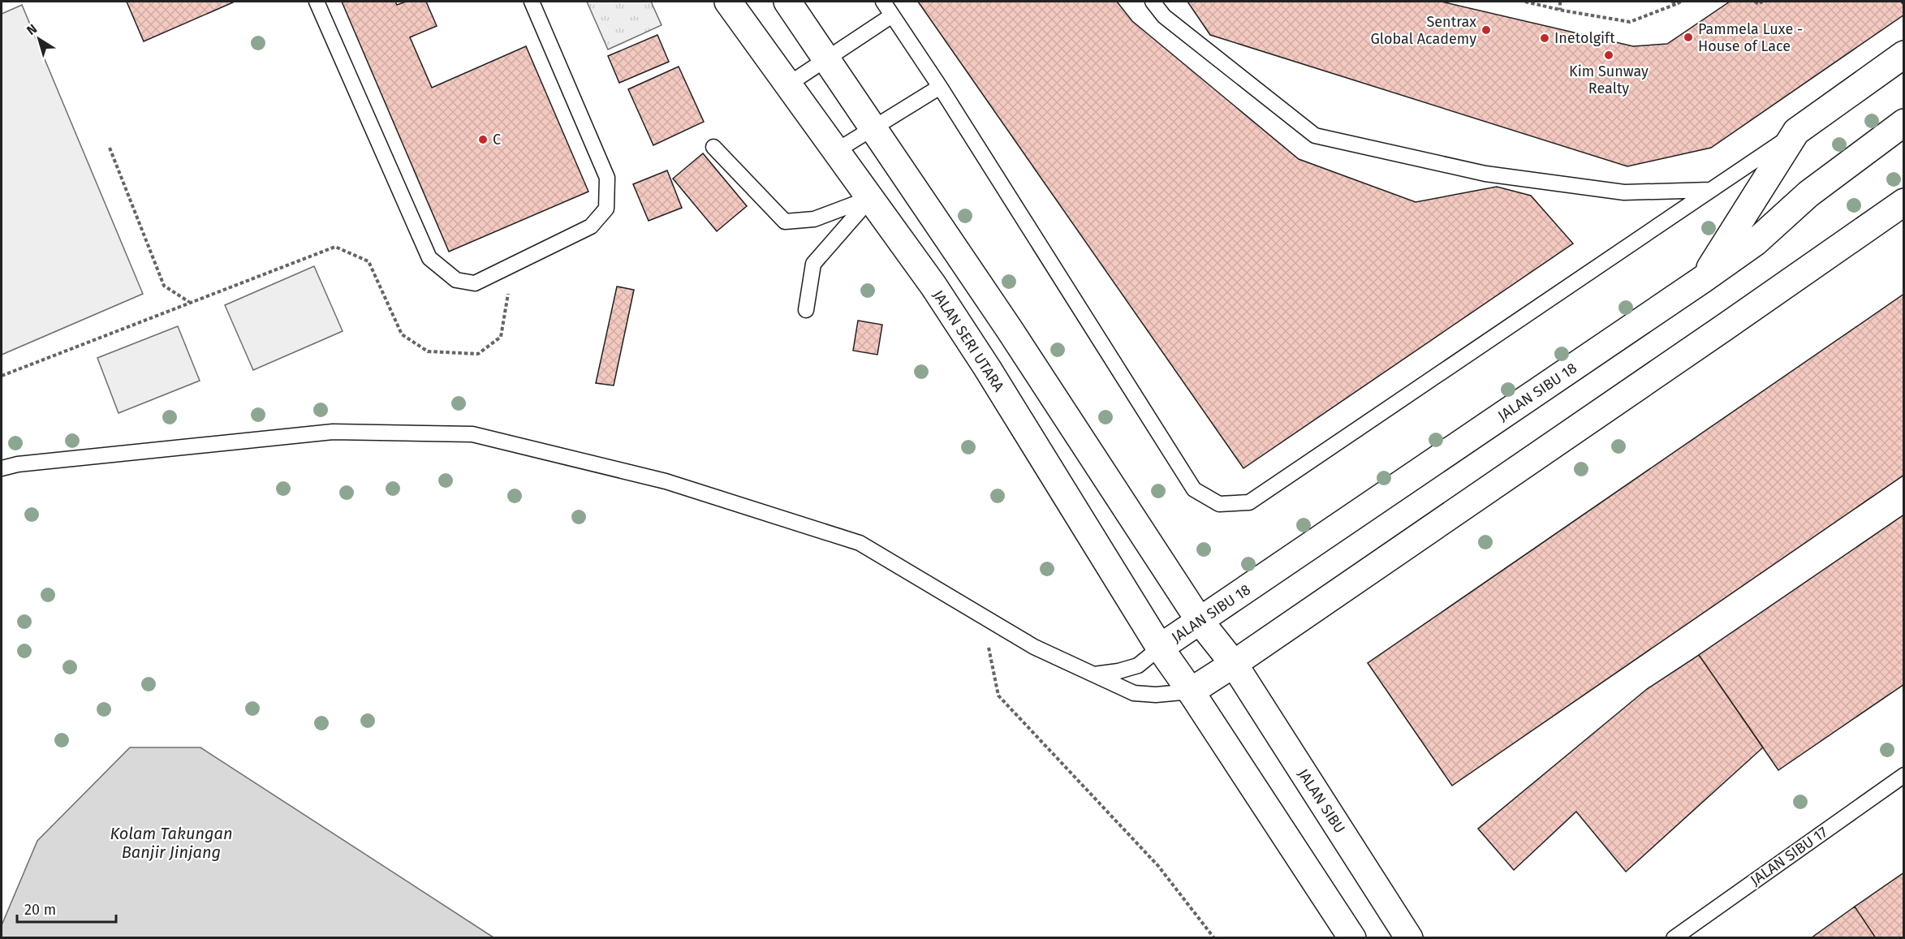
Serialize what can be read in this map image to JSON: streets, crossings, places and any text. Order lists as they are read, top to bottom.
{
  "streets": {
    "street": ["JALAN SERI UTARA", "JALAN SIBU 18", "JALAN SIBU"],
    "lane": ["JALAN SIBU 17"]
  },
  "crossings": [
    ["JALAN SERI UTARA", "JALAN SIBU 18"]
  ],
  "water": ["Kolam Takungan Banjir Jinjang"],
  "places": [
    "Sentrax Global Academy",
    "Pammela Luxe - House of Lace",
    "Inetolgift",
    "Kim Sunway Realty",
    "C"
  ],
  "scale_bar": "20 m",
  "north": "top left"
}
